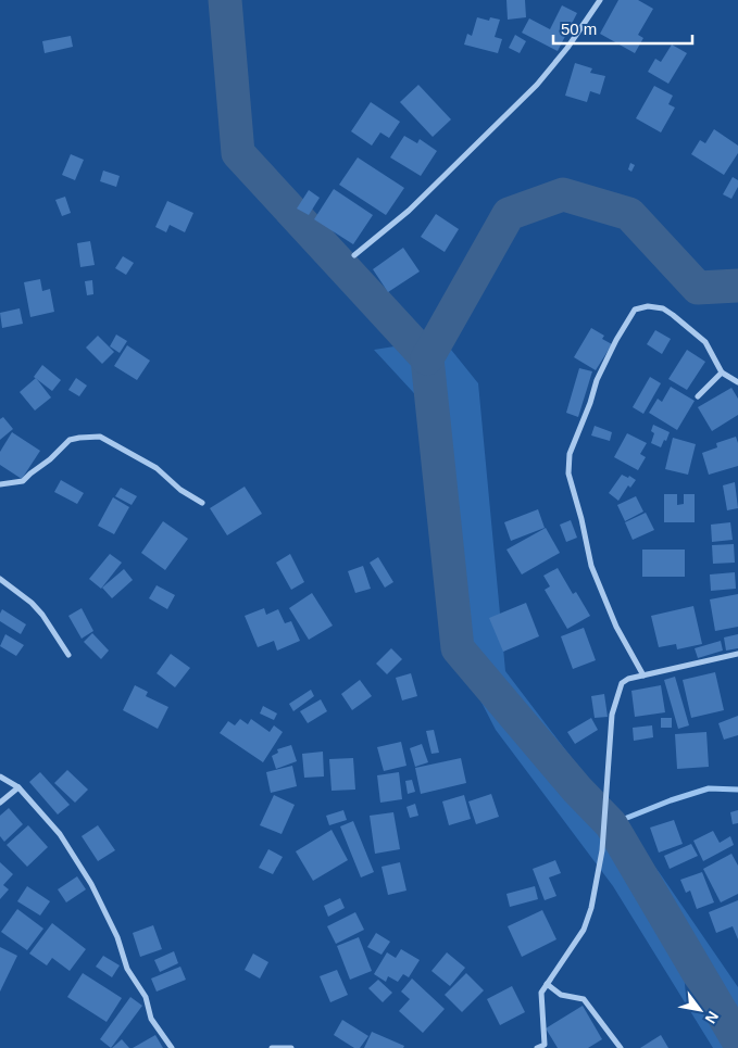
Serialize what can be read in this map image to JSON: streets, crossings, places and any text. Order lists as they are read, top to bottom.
{
  "scale_bar": "50 m",
  "north": "bottom right"
}
